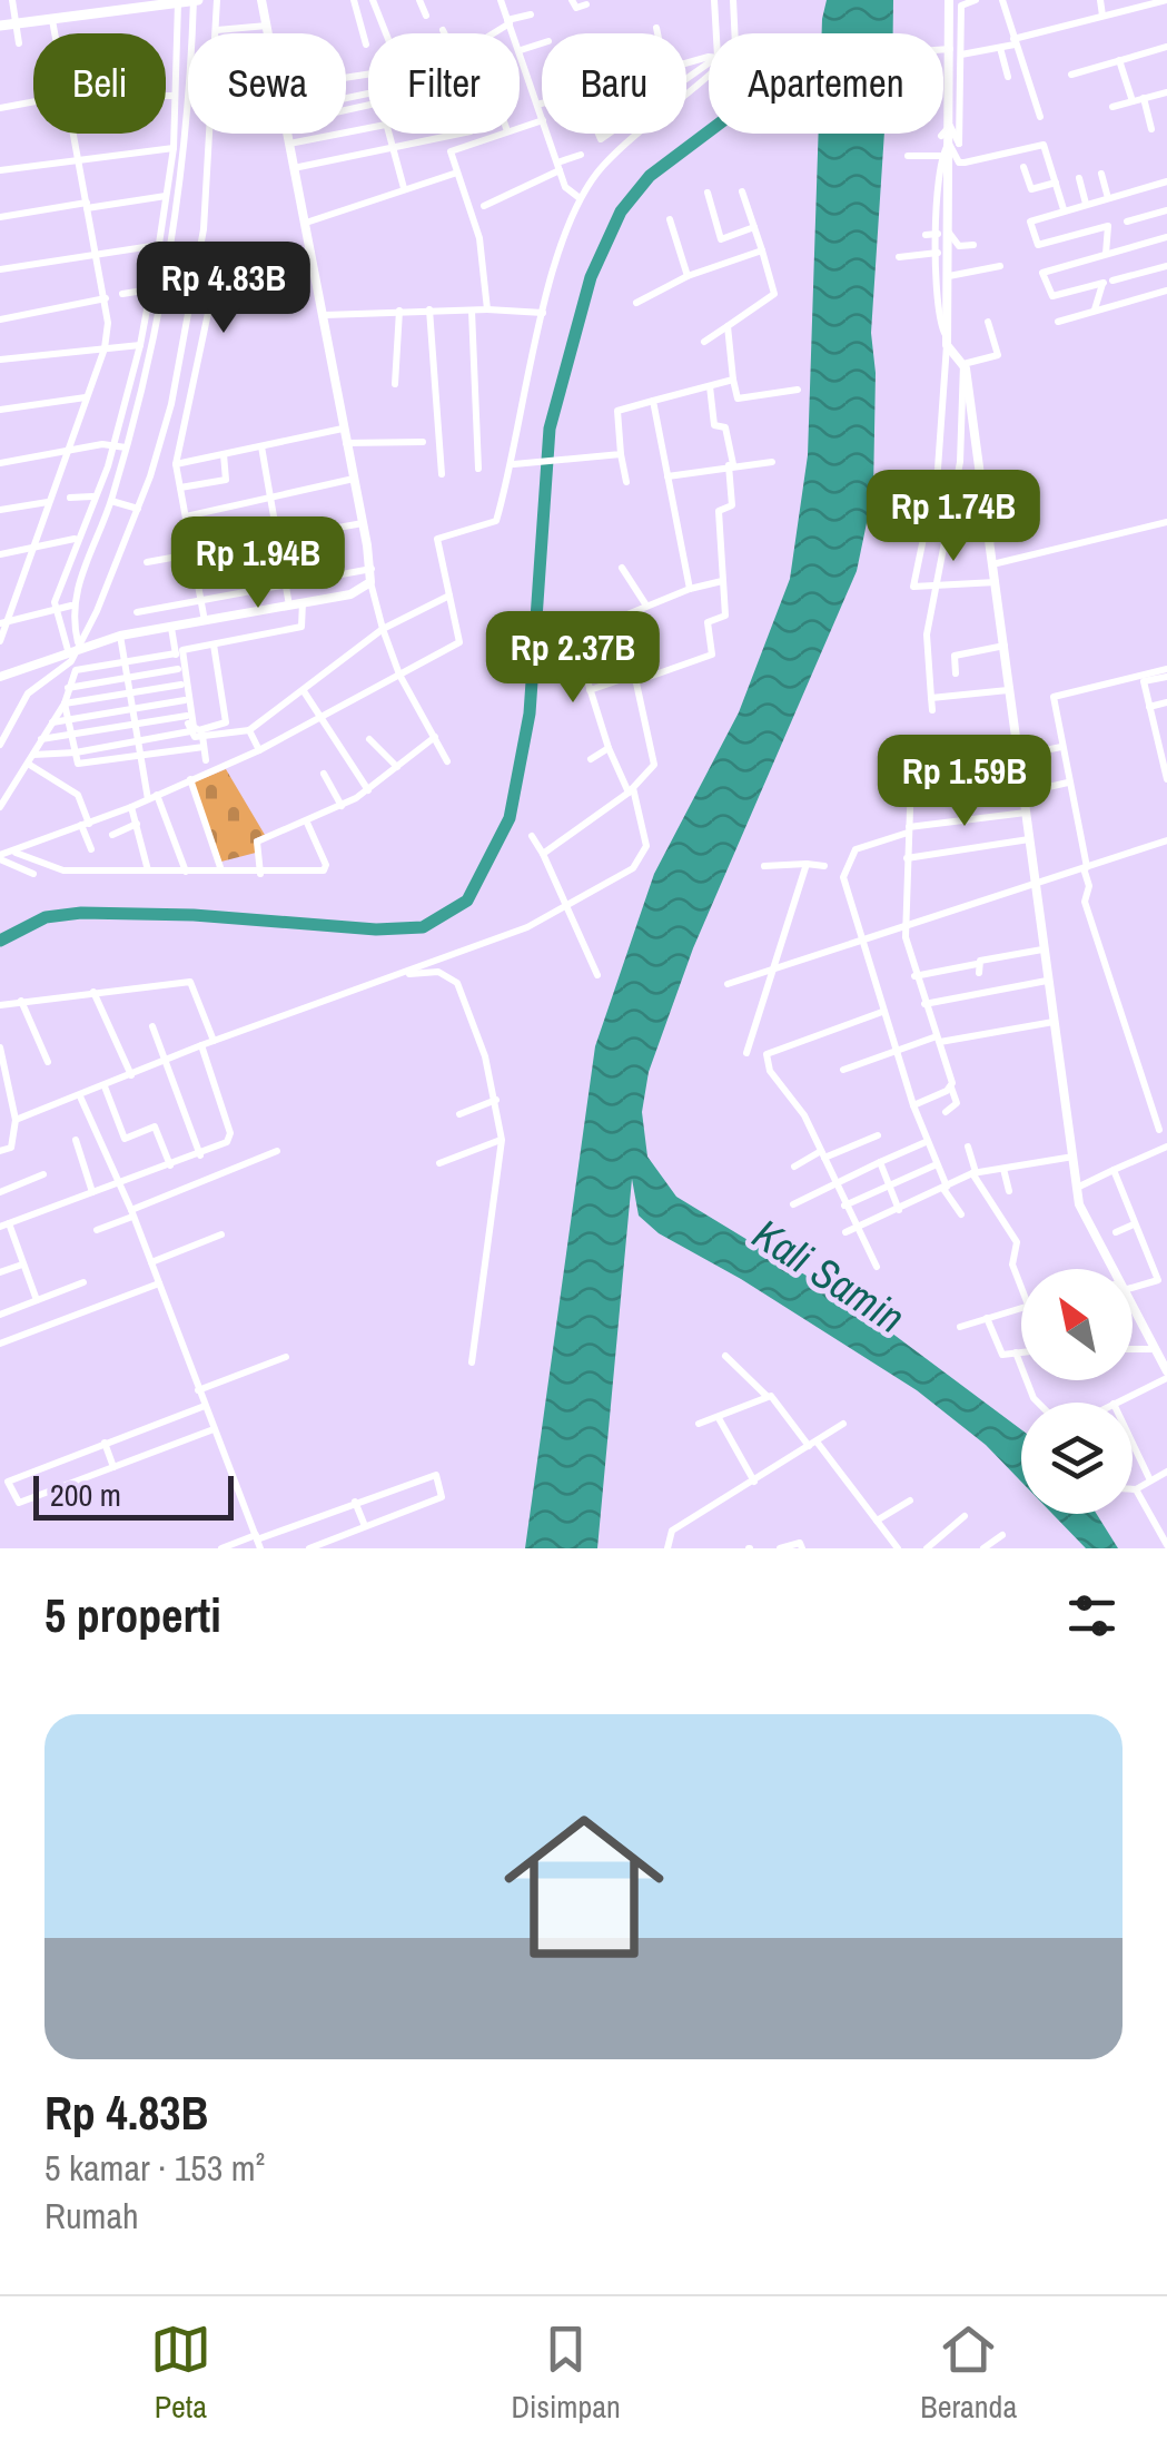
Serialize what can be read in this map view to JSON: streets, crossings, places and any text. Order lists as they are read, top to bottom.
{
  "water": ["Kali Samin"],
  "scale_bar": "200 m",
  "north": "top left",
  "page": {
    "chip": [
      "Beli",
      "Sewa",
      "Filter",
      "Baru",
      "Apartemen"
    ],
    "price": [
      "Rp 4.83B",
      "Rp 1.74B",
      "Rp 1.94B",
      "Rp 2.37B",
      "Rp 1.59B"
    ],
    "scale": "200 m",
    "heading": "5 properti",
    "list": [
      {
        "name": "Rp 4.83B",
        "note": "5 kamar · 153 m² · Rumah"
      }
    ],
    "tabs": ["Peta", "Disimpan", "Beranda"]
  }
}
